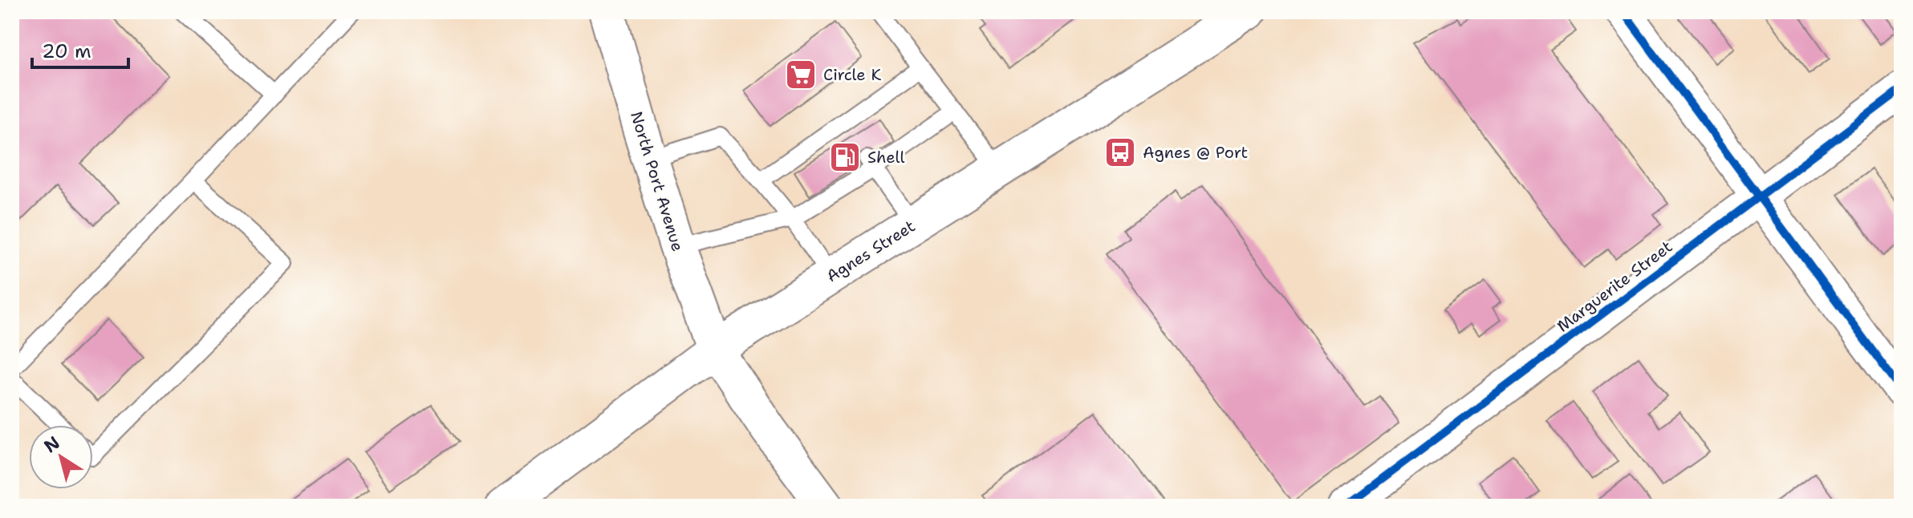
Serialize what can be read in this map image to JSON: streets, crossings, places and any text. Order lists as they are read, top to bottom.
{
  "streets": {
    "main road": ["North Port Avenue", "Agnes Street"],
    "street": ["Marguerite Street"]
  },
  "crossings": [
    ["North Port Avenue", "Agnes Street"]
  ],
  "places": {
    "supermarket": ["Circle K"],
    "bus stop": ["Agnes @ Port"],
    "fuel station": ["Shell"]
  },
  "scale_bar": "20 m",
  "north": "top left"
}
